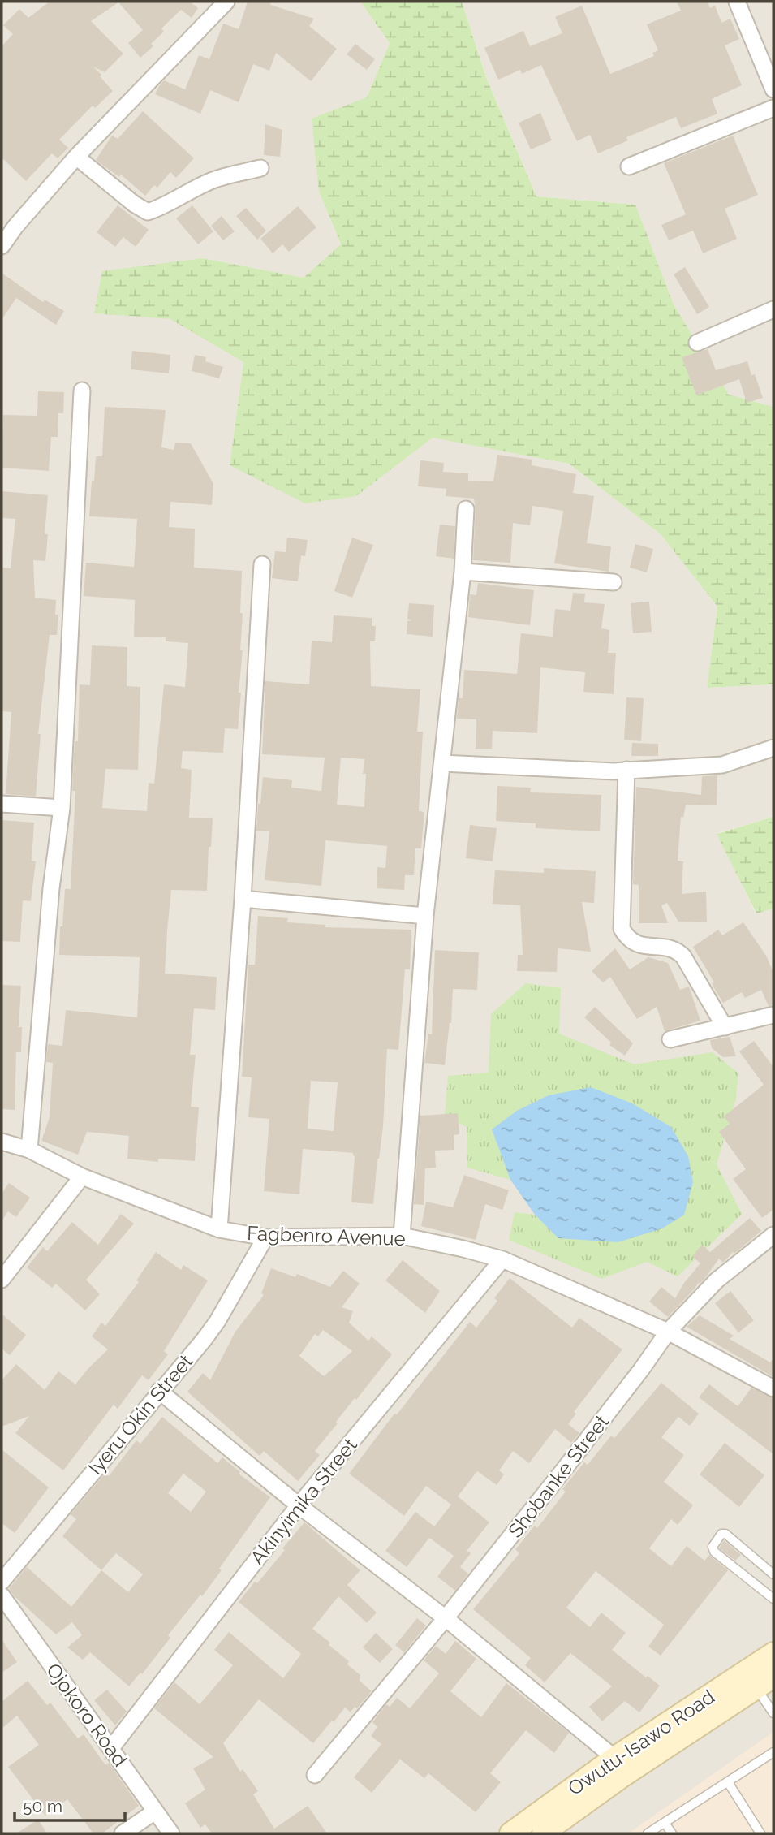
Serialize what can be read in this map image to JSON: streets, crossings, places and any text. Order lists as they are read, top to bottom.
{
  "streets": {
    "street": [
      "Fagbenro Avenue",
      "Iyeru Okin Street",
      "Shobanke Street",
      "Akinyimika Street",
      "Ojokoro Road",
      "Owutu-Isawo Road"
    ]
  },
  "crossings": [
    ["Fagbenro Avenue", "Iyeru Okin Street"],
    ["Fagbenro Avenue", "Shobanke Street"],
    ["Fagbenro Avenue", "Akinyimika Street"],
    ["Akinyimika Street", "Ojokoro Road"]
  ],
  "scale_bar": "50 m"
}
